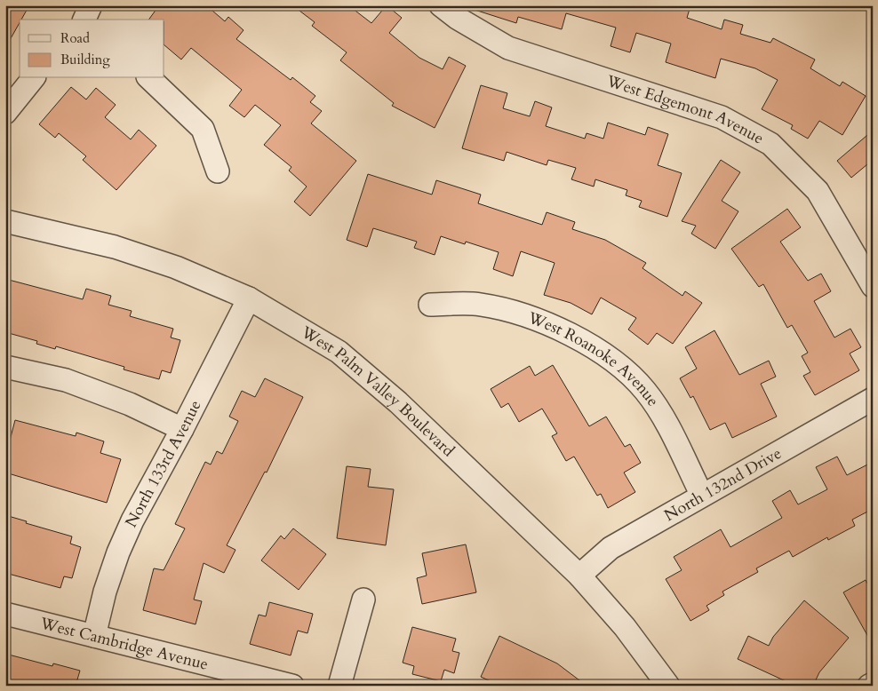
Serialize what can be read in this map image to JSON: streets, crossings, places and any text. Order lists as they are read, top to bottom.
{
  "streets": {
    "street": [
      "West Edgemont Avenue",
      "West Roanoke Avenue",
      "West Palm Valley Boulevard",
      "North 133rd Avenue",
      "North 132nd Drive",
      "West Cambridge Avenue"
    ]
  },
  "crossings": [
    ["West Roanoke Avenue", "North 132nd Drive"],
    ["West Palm Valley Boulevard", "North 133rd Avenue"],
    ["West Palm Valley Boulevard", "North 132nd Drive"],
    ["North 133rd Avenue", "West Cambridge Avenue"]
  ],
  "legend": ["Road", "Building"]
}
